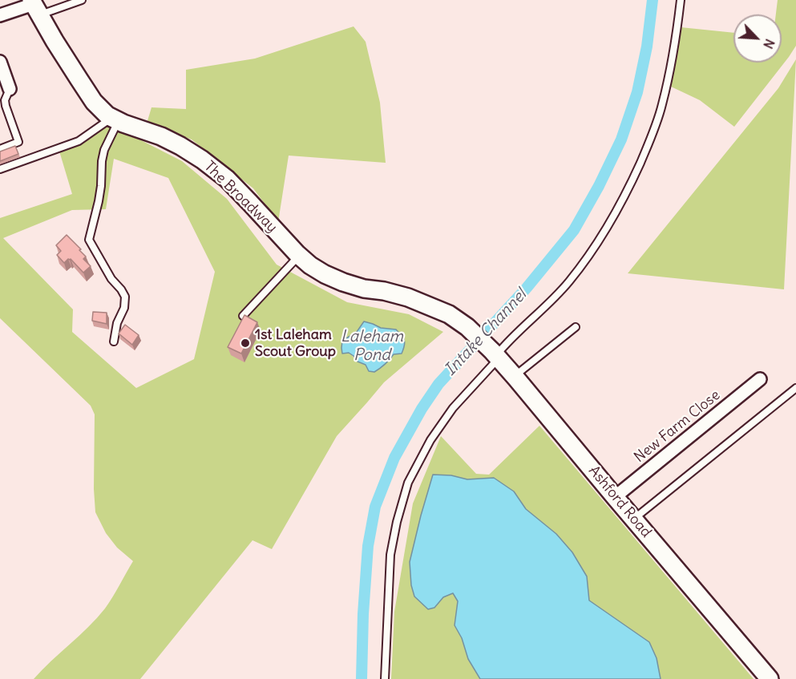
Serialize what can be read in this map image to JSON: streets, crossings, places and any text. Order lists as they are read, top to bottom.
{
  "streets": {
    "main road": ["The Broadway", "Ashford Road"],
    "street": ["New Farm Close"]
  },
  "crossings": [
    ["The Broadway", "Ashford Road"],
    ["New Farm Close", "Ashford Road"]
  ],
  "water": ["Intake Channel", "Laleham Pond"],
  "places": ["1st Laleham Scout Group"],
  "north": "bottom right"
}
